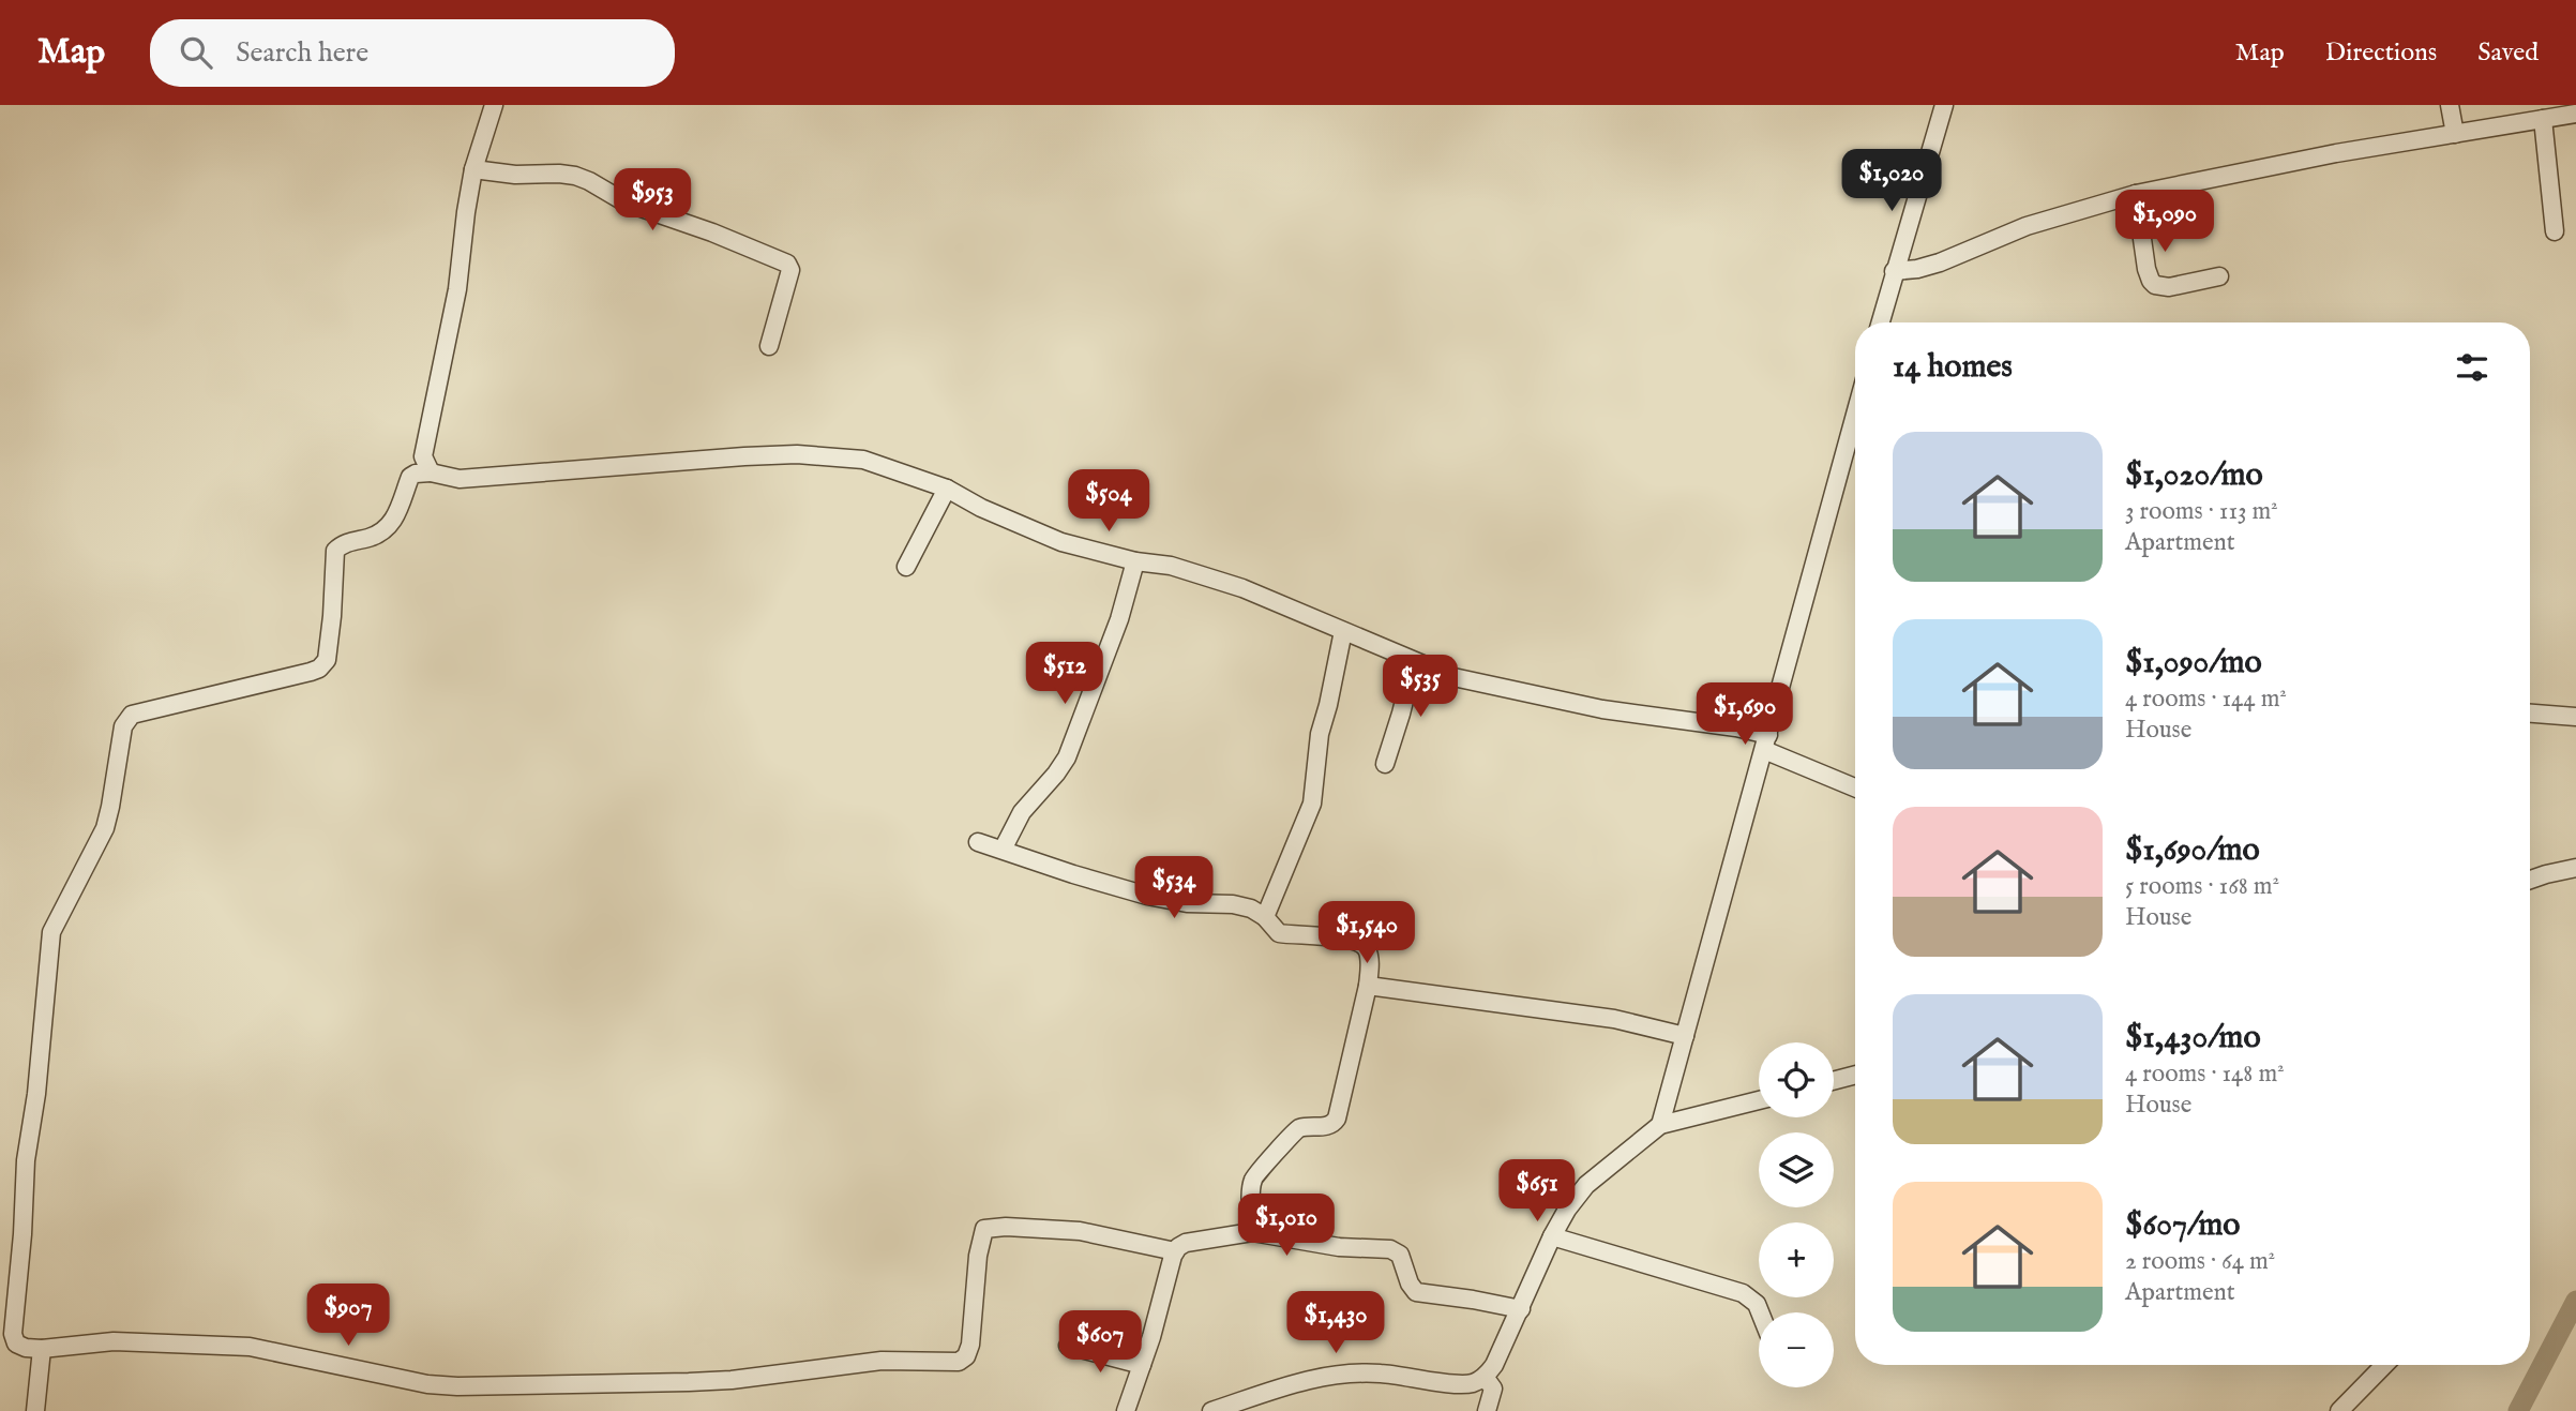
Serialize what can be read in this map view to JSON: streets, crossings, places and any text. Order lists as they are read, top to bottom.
{
  "page": {
    "header": "Map",
    "search": "Search here",
    "nav": ["Map", "Directions", "Saved"],
    "price": [
      "$1,020",
      "$953",
      "$1,090",
      "$504",
      "$512",
      "$535",
      "$1,690",
      "$534",
      "$1,540",
      "$651",
      "$1,010",
      "$907",
      "$1,430",
      "$607"
    ],
    "heading": "14 homes",
    "list": [
      {
        "name": "$1,020/mo",
        "note": "3 rooms · 113 m² · Apartment"
      },
      {
        "name": "$1,090/mo",
        "note": "4 rooms · 144 m² · House"
      },
      {
        "name": "$1,690/mo",
        "note": "5 rooms · 168 m² · House"
      },
      {
        "name": "$1,430/mo",
        "note": "4 rooms · 148 m² · House"
      },
      {
        "name": "$607/mo",
        "note": "2 rooms · 64 m² · Apartment"
      }
    ],
    "map_buttons": ["+", "−"]
  }
}
